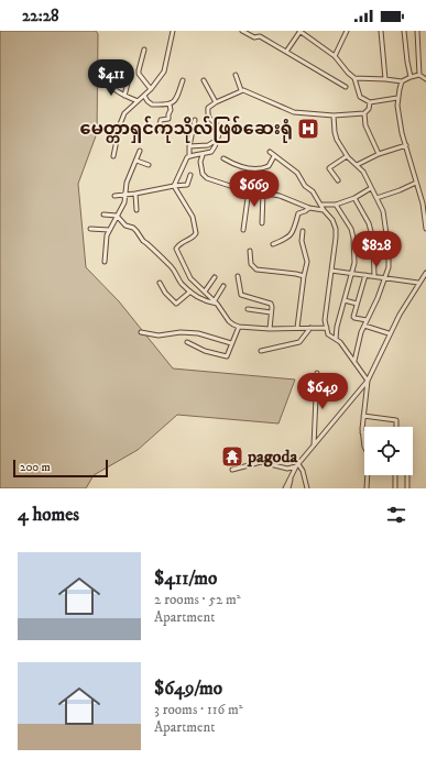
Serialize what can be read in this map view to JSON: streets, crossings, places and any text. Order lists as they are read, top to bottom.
{
  "places": {
    "hospital": ["မေတ္တာရှင်ကုသိုလ်ဖြစ်ဆေးရုံ"],
    "temple": ["pagoda"]
  },
  "scale_bar": "200 m",
  "page": {
    "status": "22:28",
    "price": [
      "$411",
      "$669",
      "$828",
      "$649"
    ],
    "scale": "200 m",
    "heading": "4 homes",
    "list": [
      {
        "name": "$411/mo",
        "note": "2 rooms · 52 m² · Apartment"
      },
      {
        "name": "$649/mo",
        "note": "3 rooms · 116 m² · Apartment"
      }
    ]
  }
}
